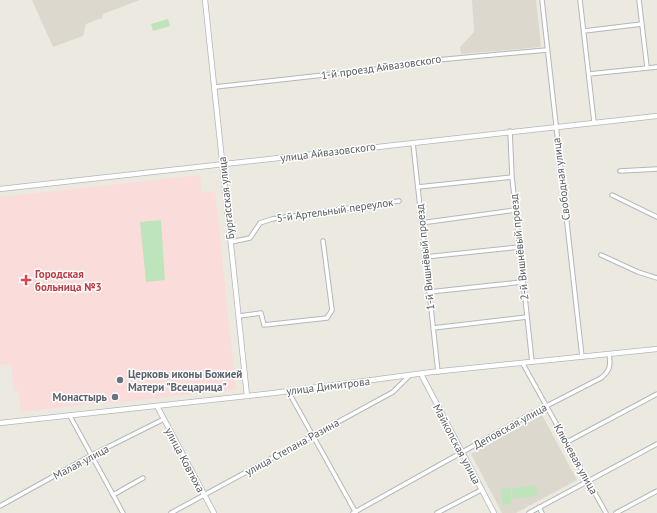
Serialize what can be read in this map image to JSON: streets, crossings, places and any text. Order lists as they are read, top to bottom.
{
  "streets": {
    "street": [
      "1-й проезд Айвазовского",
      "улица Айвазовского",
      "Свободная улица",
      "Бургасская улица",
      "5-й Артельный переулок",
      "2-й Вишнёвый проезд",
      "1-й Вишнёвый проезд",
      "улица Димитрова",
      "Деповская улица",
      "Майкопская улица",
      "улица Степана Разина",
      "Ключевая улица",
      "улица Ковтюха",
      "Малая улица"
    ]
  },
  "crossings": [
    ["1-й проезд Айвазовского", "Свободная улица"],
    ["1-й проезд Айвазовского", "Бургасская улица"],
    ["улица Айвазовского", "Свободная улица"],
    ["улица Айвазовского", "Бургасская улица"],
    ["улица Айвазовского", "2-й Вишнёвый проезд"],
    ["улица Айвазовского", "1-й Вишнёвый проезд"],
    ["Свободная улица", "улица Димитрова"],
    ["Бургасская улица", "5-й Артельный переулок"],
    ["Бургасская улица", "улица Димитрова"],
    ["2-й Вишнёвый проезд", "улица Димитрова"],
    ["1-й Вишнёвый проезд", "улица Димитрова"],
    ["улица Димитрова", "Деповская улица"],
    ["улица Димитрова", "Майкопская улица"],
    ["улица Димитрова", "улица Степана Разина"],
    ["улица Димитрова", "Ключевая улица"],
    ["улица Димитрова", "улица Ковтюха"],
    ["Деповская улица", "Майкопская улица"],
    ["Деповская улица", "Ключевая улица"],
    ["улица Степана Разина", "улица Ковтюха"],
    ["улица Ковтюха", "Малая улица"]
  ],
  "places": {
    "health": ["Городская больница №3"],
    "other": ["Церковь иконы Божией Матери \"Всецарица\"", "Монастырь"]
  }
}
